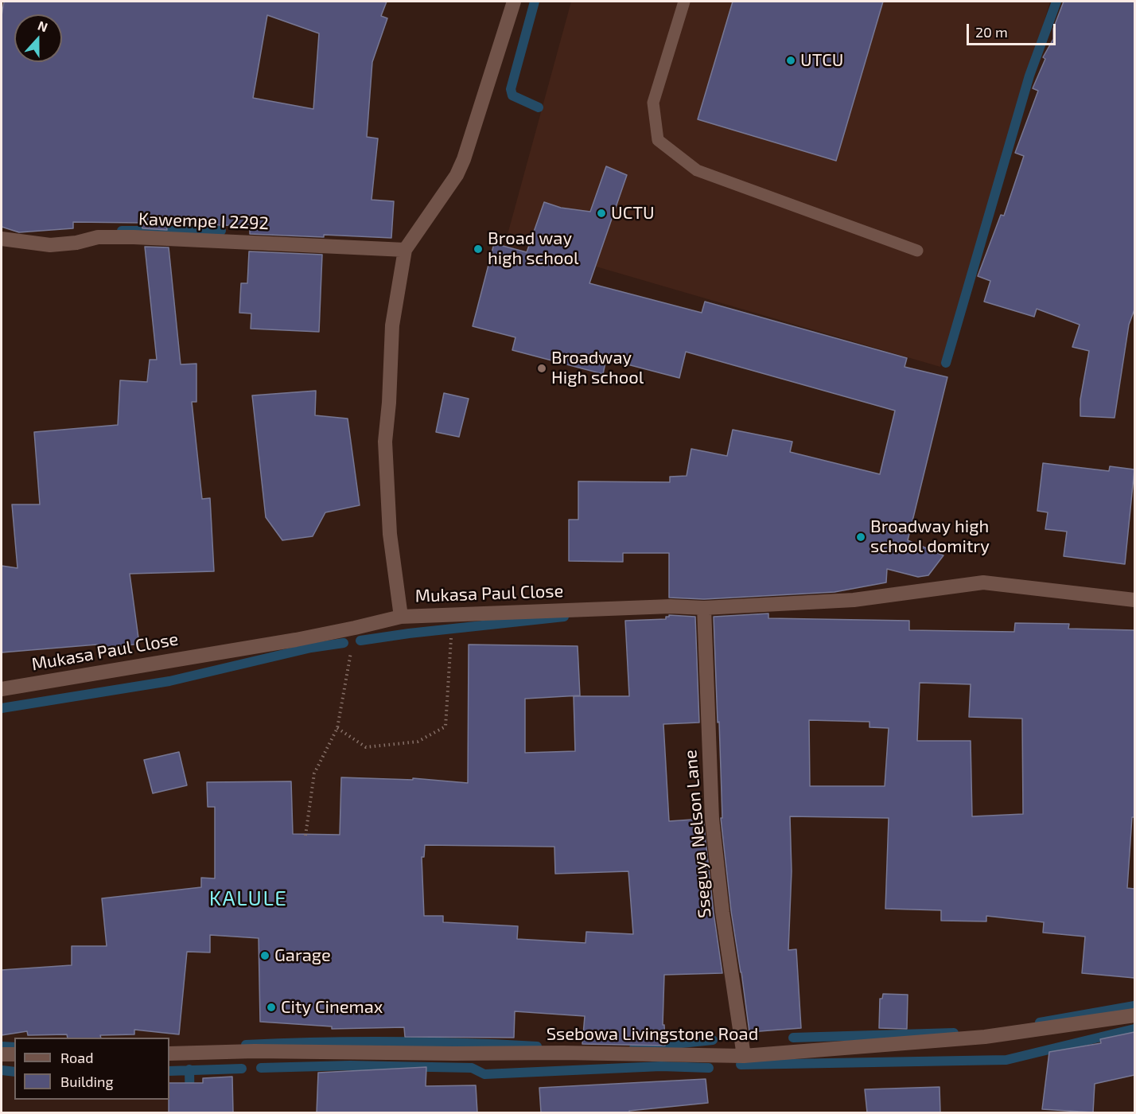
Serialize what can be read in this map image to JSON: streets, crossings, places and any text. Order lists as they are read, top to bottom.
{
  "streets": {
    "street": [
      "Kawempe I 2292",
      "Mukasa Paul Close",
      "Sseguya Nelson Lane",
      "Ssebowa Livingstone Road"
    ]
  },
  "crossings": [
    ["Mukasa Paul Close", "Sseguya Nelson Lane"],
    ["Sseguya Nelson Lane", "Ssebowa Livingstone Road"]
  ],
  "districts": ["KALULE"],
  "places": [
    "UTCU",
    "UCTU",
    "Broad way high school",
    "Broadway High school",
    "Broadway high school domitry",
    "Garage",
    "City Cinemax"
  ],
  "legend": ["Road", "Building"],
  "scale_bar": "20 m",
  "north": "top"
}
